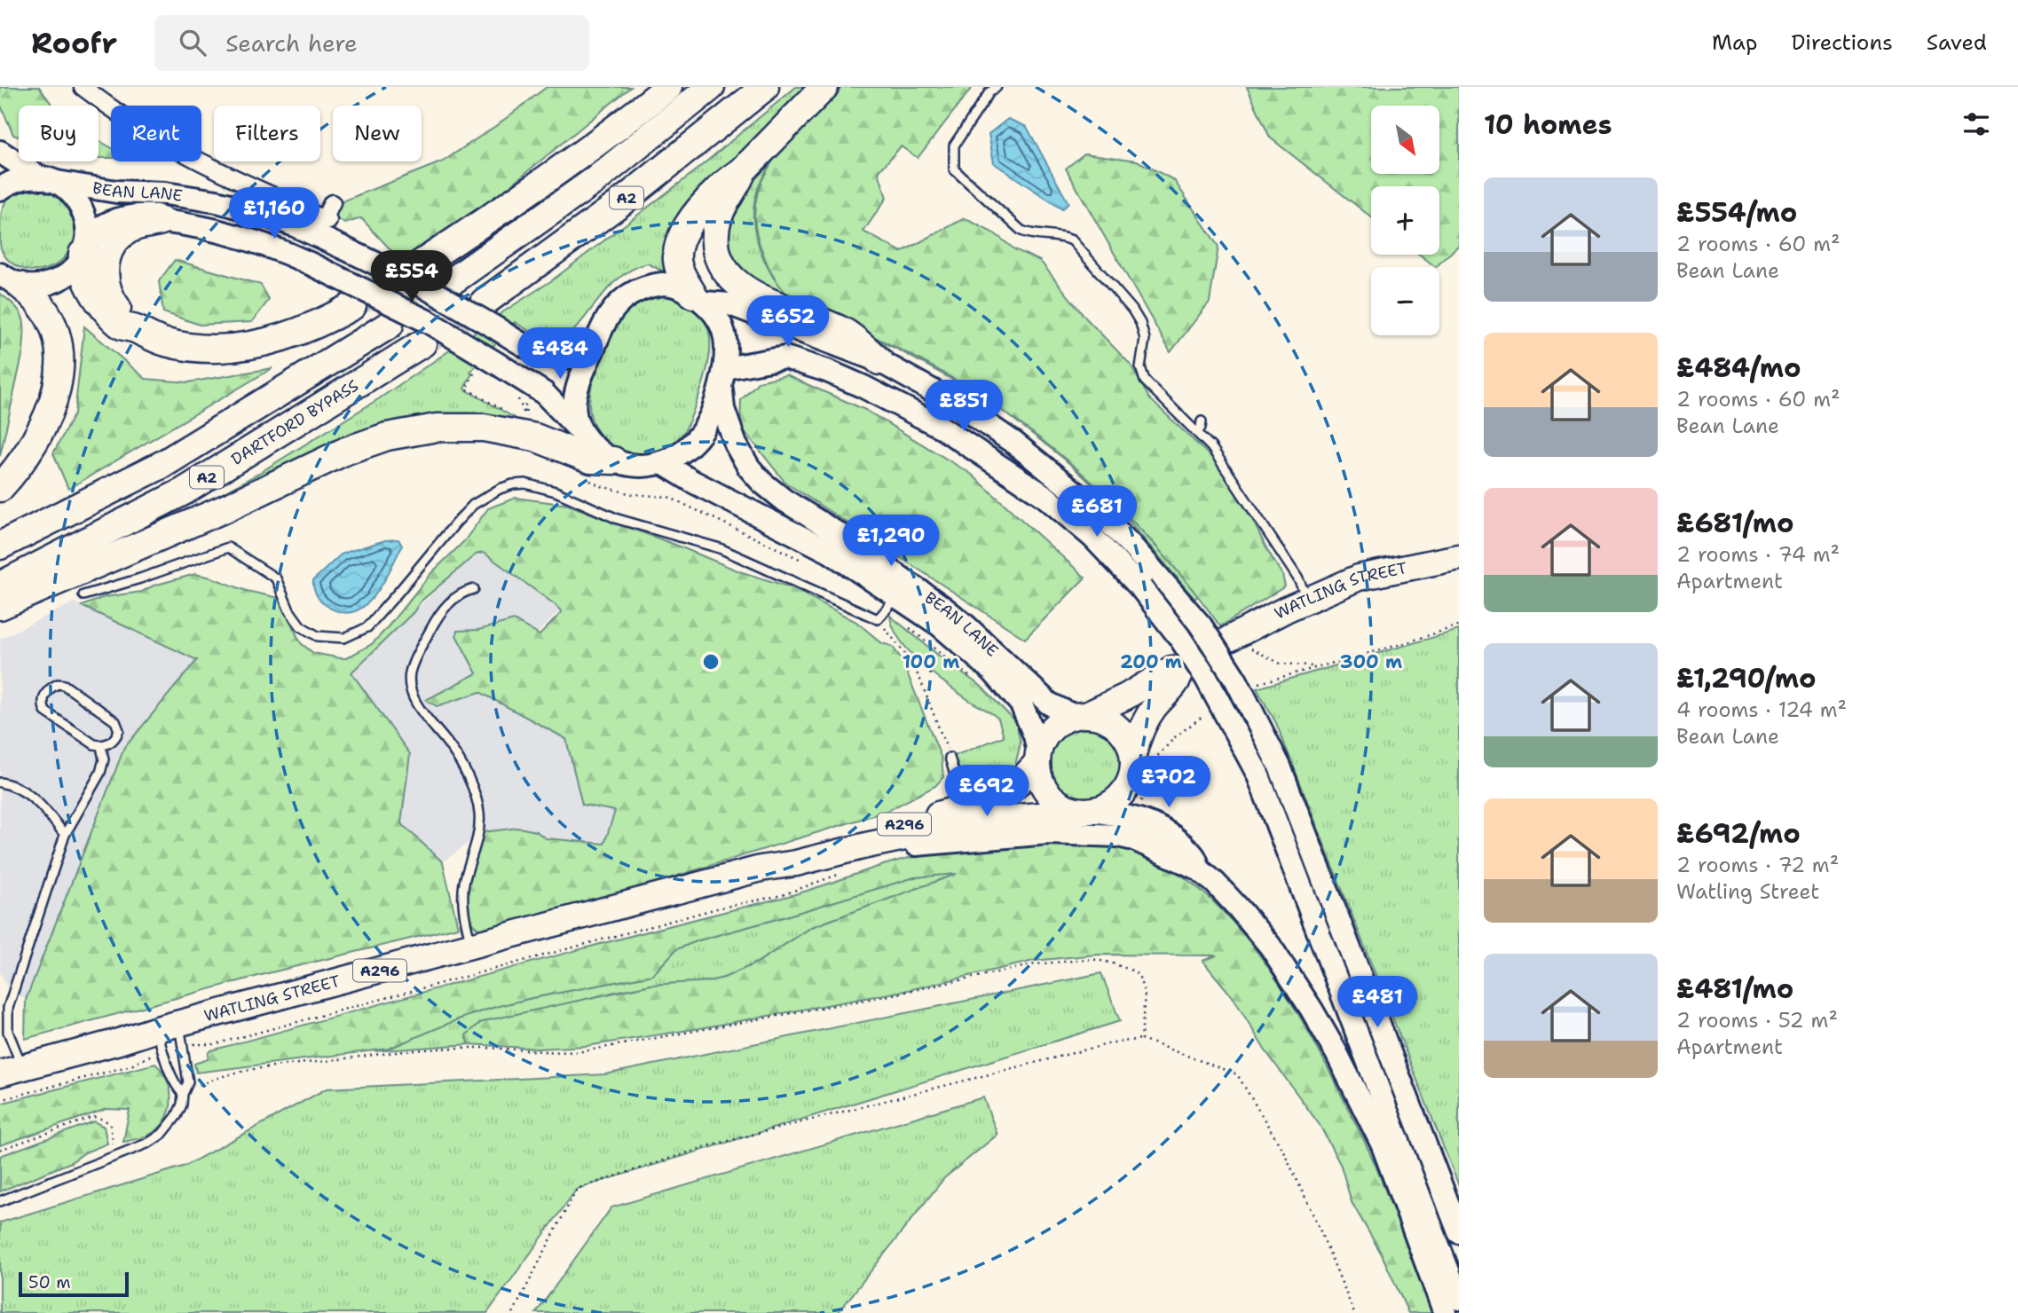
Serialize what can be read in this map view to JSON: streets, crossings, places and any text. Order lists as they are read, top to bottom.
{
  "streets": {
    "highway": ["A2", "DARTFORD BYPASS"],
    "main road": ["BEAN LANE", "WATLING STREET", "A296"]
  },
  "crossings": [
    ["BEAN LANE", "WATLING STREET"]
  ],
  "scale_bar": "50 m",
  "north": "bottom right",
  "page": {
    "header": "Roofr",
    "search": "Search here",
    "nav": ["Map", "Directions", "Saved"],
    "heading": "10 homes",
    "map_buttons": ["+", "−"],
    "chip": [
      "Buy",
      "Rent",
      "Filters",
      "New"
    ],
    "list": [
      {
        "name": "£554/mo",
        "note": "2 rooms · 60 m² · Bean Lane"
      },
      {
        "name": "£484/mo",
        "note": "2 rooms · 60 m² · Bean Lane"
      },
      {
        "name": "£681/mo",
        "note": "2 rooms · 74 m² · Apartment"
      },
      {
        "name": "£1,290/mo",
        "note": "4 rooms · 124 m² · Bean Lane"
      },
      {
        "name": "£692/mo",
        "note": "2 rooms · 72 m² · Watling Street"
      },
      {
        "name": "£481/mo",
        "note": "2 rooms · 52 m² · Apartment"
      }
    ],
    "price": [
      "£1,160",
      "£554",
      "£652",
      "£484",
      "£851",
      "£681",
      "£1,290",
      "£702",
      "£692",
      "£481"
    ],
    "scale": "50 m"
  },
  "rings": ["100 m", "200 m", "300 m"]
}
